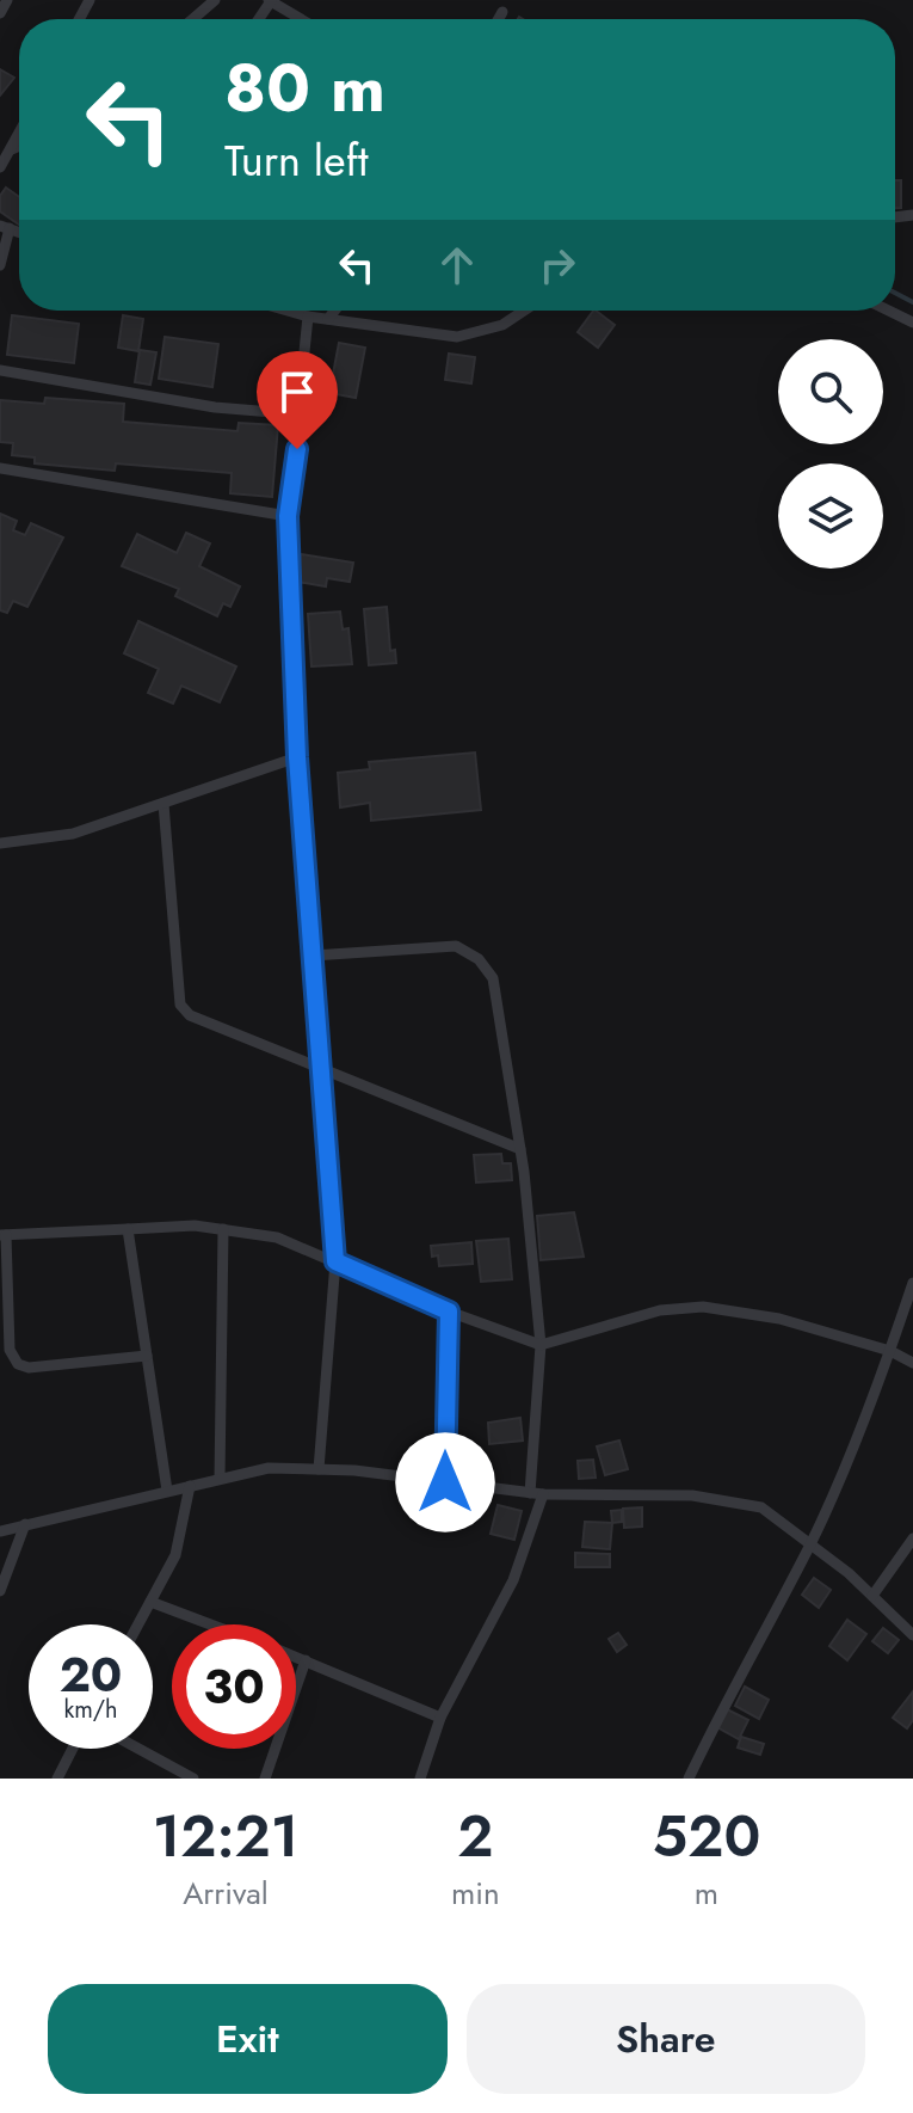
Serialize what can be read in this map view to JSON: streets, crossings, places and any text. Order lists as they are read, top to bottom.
{
  "page": {
    "turn": ["80 m", "Turn left"],
    "speed": "20 km/h",
    "limit": "30",
    "eta": [
      "12:21",
      "Arrival",
      "2",
      "min",
      "520",
      "m"
    ],
    "buttons": ["Exit", "Share"]
  }
}
